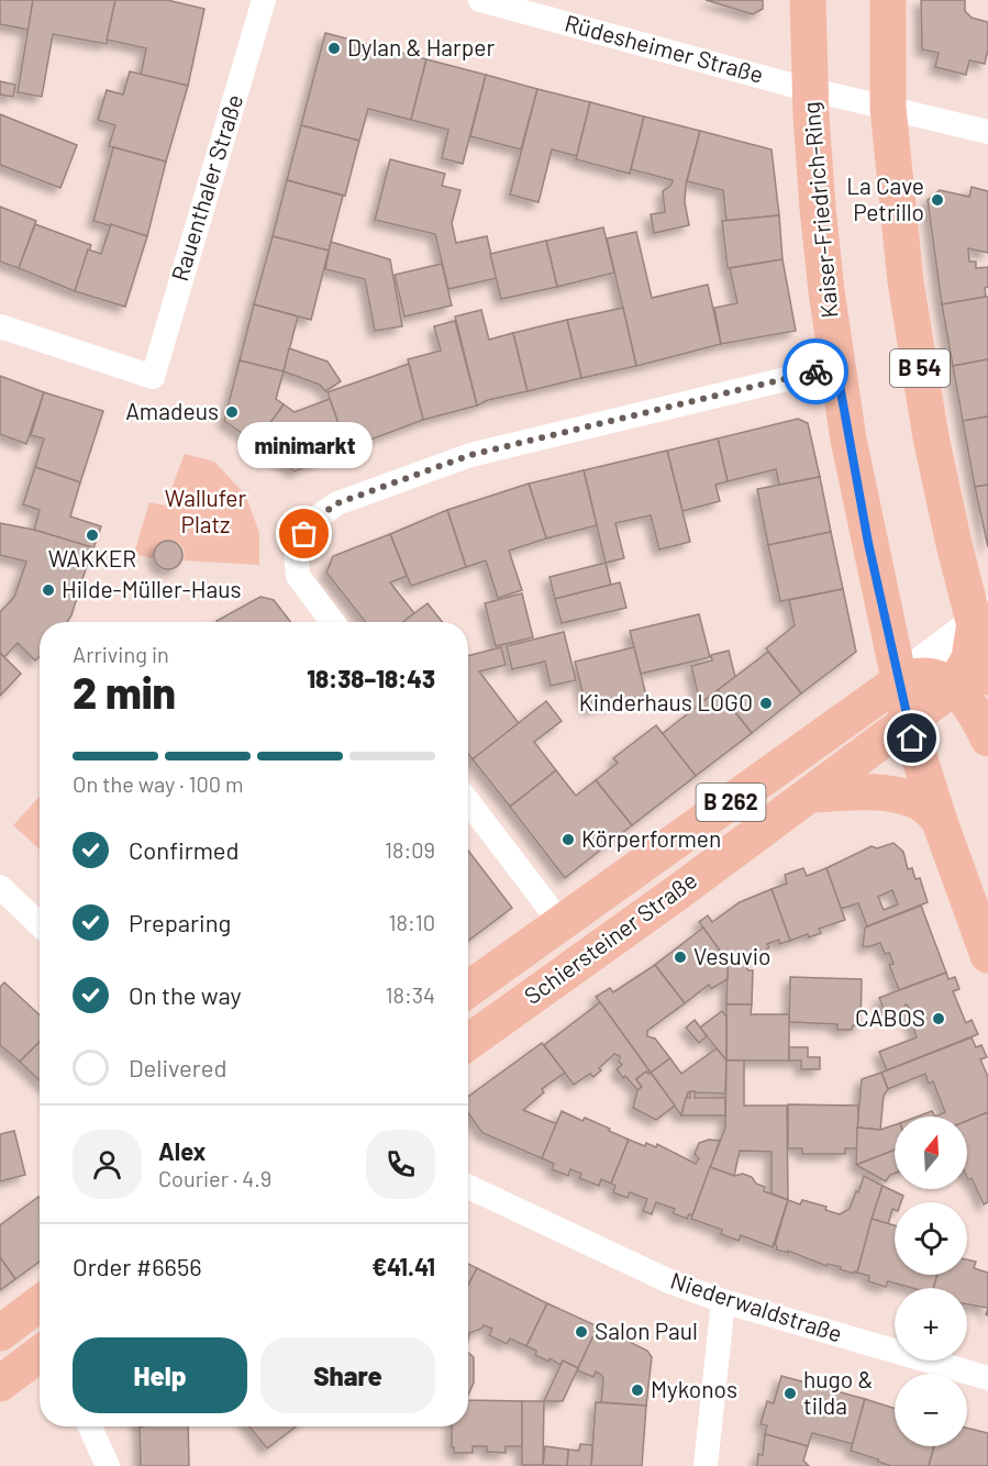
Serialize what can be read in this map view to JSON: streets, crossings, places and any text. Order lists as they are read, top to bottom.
{
  "streets": {
    "main road": [
      "Kaiser-Friedrich-Ring",
      "B 54",
      "B 262",
      "Schiersteiner Straße"
    ],
    "street": ["Rüdesheimer Straße", "Rauenthaler Straße", "Niederwaldstraße"]
  },
  "crossings": [
    ["Rüdesheimer Straße", "Kaiser-Friedrich-Ring"],
    ["Kaiser-Friedrich-Ring", "B 54"],
    ["Kaiser-Friedrich-Ring", "Schiersteiner Straße"],
    ["B 54", "Schiersteiner Straße"]
  ],
  "parks": ["Wallufer Platz"],
  "places": [
    "Dylan & Harper",
    "La Cave Petrillo",
    "Amadeus",
    "minimarkt",
    "WAKKER",
    "Hilde-Müller-Haus",
    "Kinderhaus LOGO",
    "Körperformen",
    "Vesuvio",
    "CABOS",
    "Salon Paul",
    "Mykonos",
    "hugo & tilda"
  ],
  "north": "top",
  "page": {
    "bubble": "minimarkt",
    "heading": ["2 min", "Arriving in", "18:38–18:43"],
    "panel": [
      "Alex",
      "Courier · 4.9",
      "Order #6656",
      "€41.41"
    ],
    "bar": "On the way · 100 m",
    "list": [
      ["Confirmed", "18:09"],
      ["Preparing", "18:10"],
      ["On the way", "18:34"],
      "Delivered"
    ],
    "map_buttons": ["+", "−"],
    "buttons": ["Help", "Share"]
  }
}
